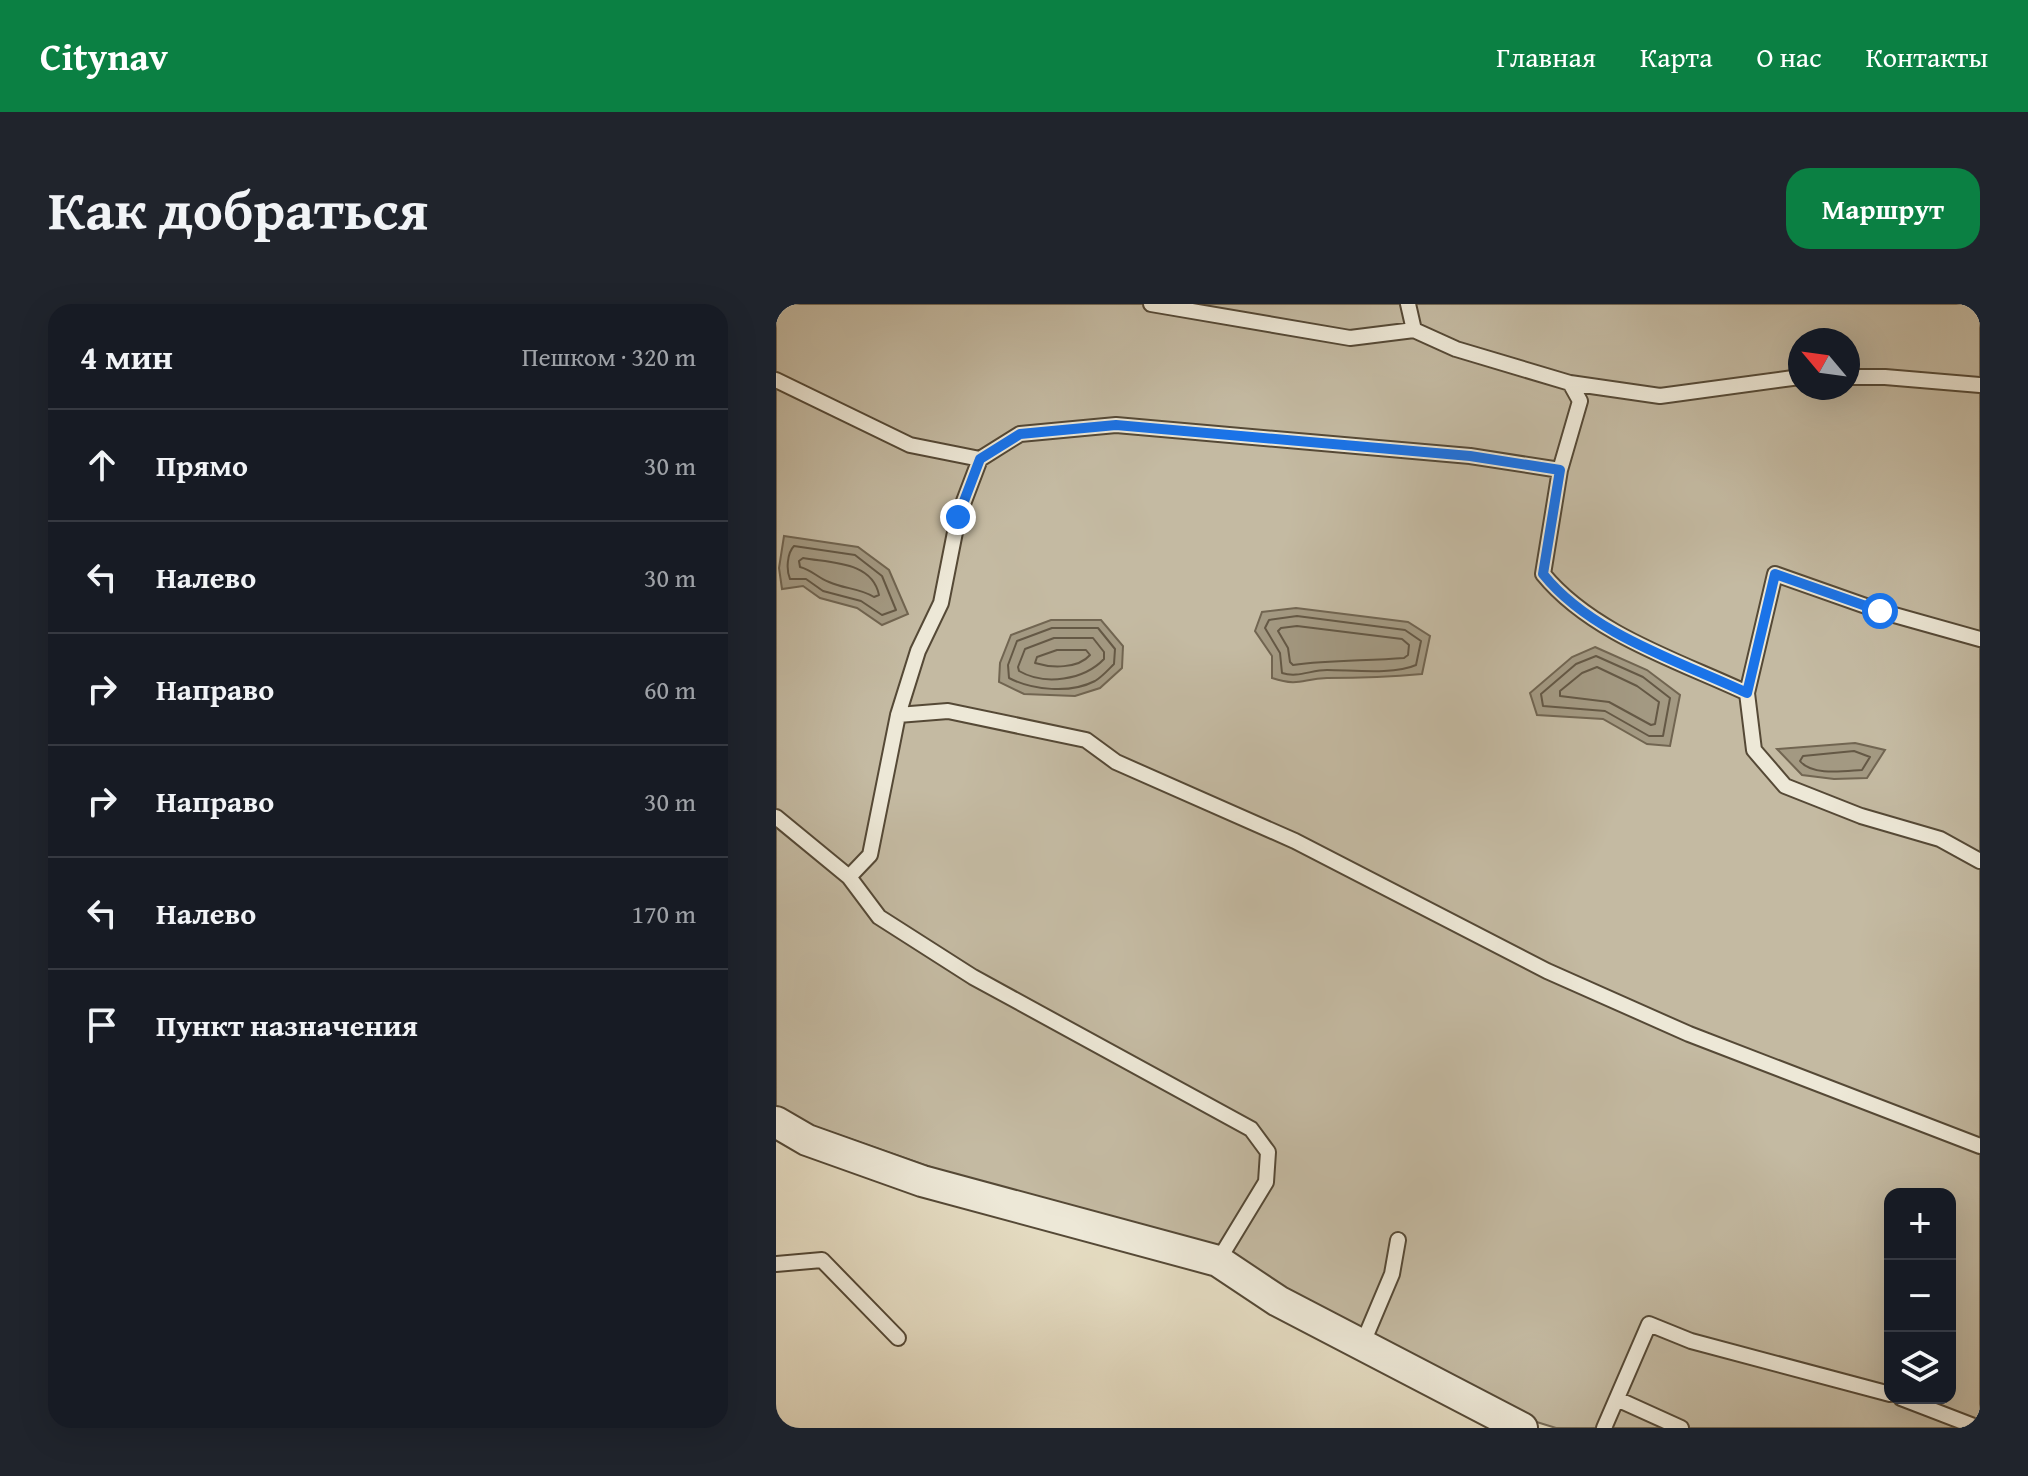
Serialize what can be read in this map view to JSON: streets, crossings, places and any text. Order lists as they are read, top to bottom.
{
  "north": "top left",
  "page": {
    "header": "Citynav",
    "nav": [
      "Главная",
      "Карта",
      "О нас",
      "Контакты"
    ],
    "title": "Как добраться",
    "buttons": "Маршрут",
    "heading": ["4 мин", "Пешком · 320 m"],
    "list": [
      ["Прямо", "30 m"],
      ["Налево", "30 m"],
      ["Направо", "60 m"],
      ["Направо", "30 m"],
      ["Налево", "170 m"],
      "Пункт назначения"
    ],
    "map_buttons": ["+", "−"]
  }
}
